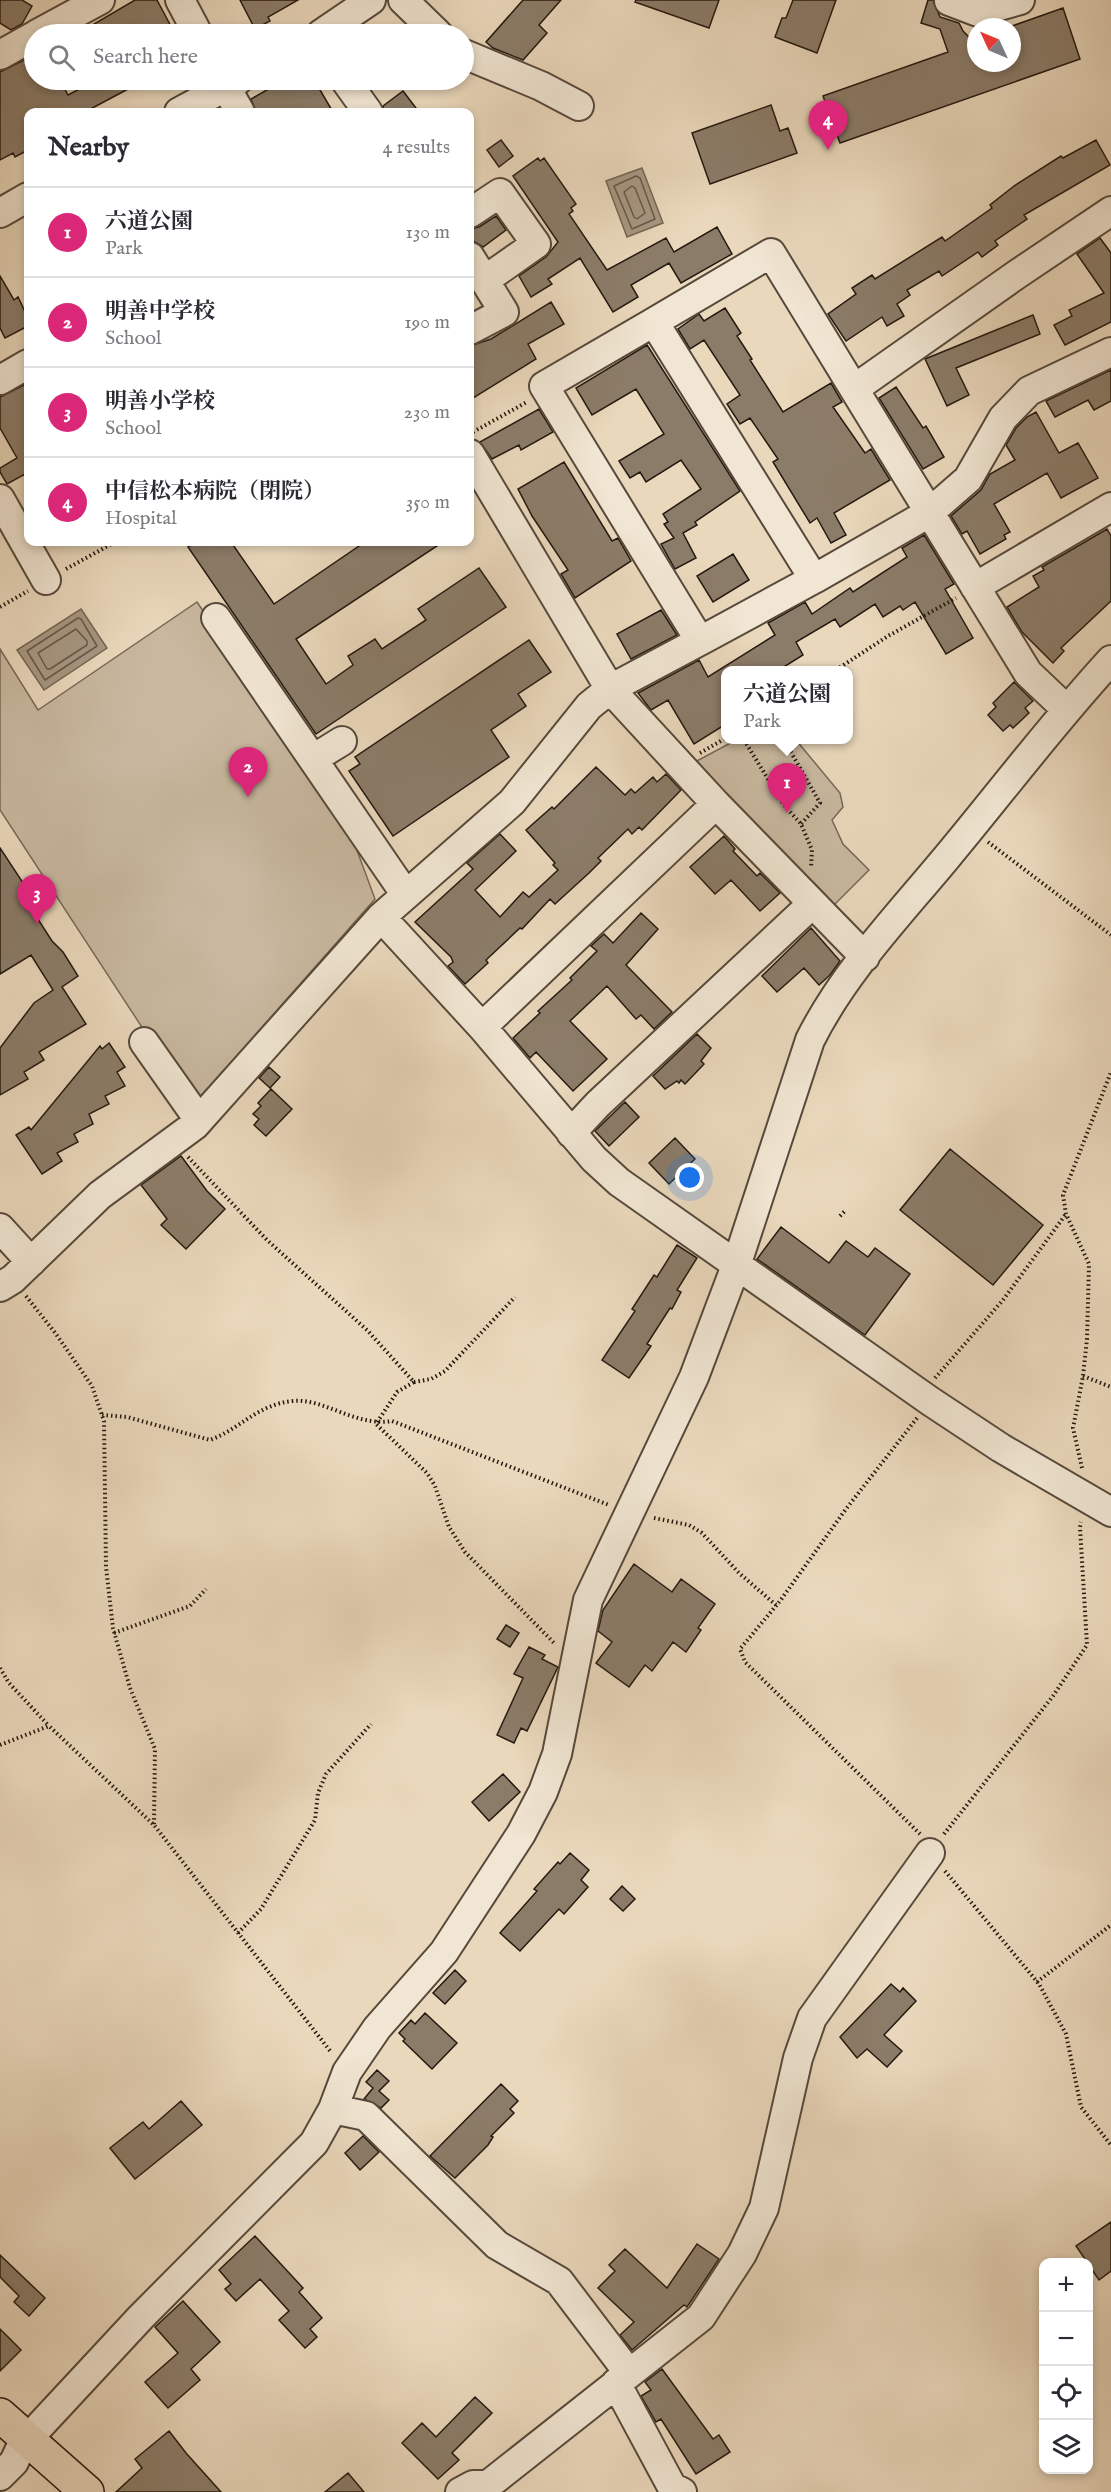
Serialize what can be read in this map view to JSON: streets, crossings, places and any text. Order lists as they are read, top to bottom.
{
  "north": "top left",
  "page": {
    "search": "Search here",
    "pins": [
      "4",
      "2",
      "1",
      "3"
    ],
    "heading": ["Nearby", "4 results"],
    "list": [
      {
        "mark": "1",
        "name": "六道公園",
        "note": "Park",
        "value": "130 m"
      },
      {
        "mark": "2",
        "name": "明善中学校",
        "note": "School",
        "value": "190 m"
      },
      {
        "mark": "3",
        "name": "明善小学校",
        "note": "School",
        "value": "230 m"
      },
      {
        "mark": "4",
        "name": "中信松本病院（閉院）",
        "note": "Hospital",
        "value": "350 m"
      }
    ],
    "popup": ["六道公園", "Park"],
    "map_buttons": ["+", "−"]
  }
}
